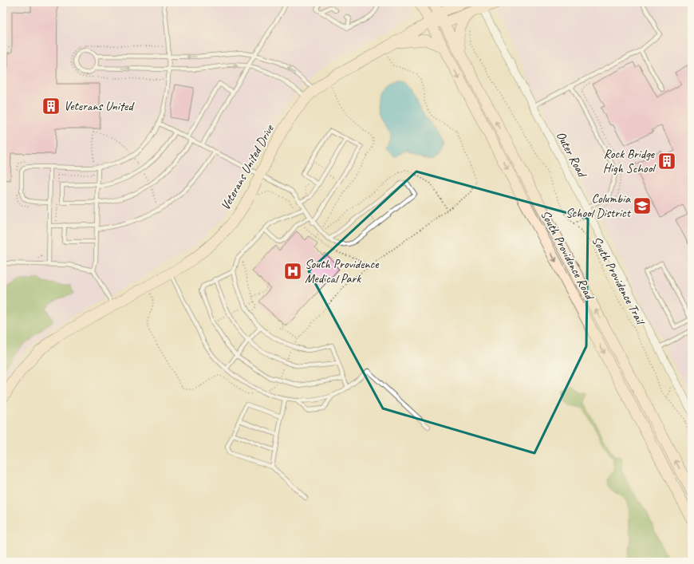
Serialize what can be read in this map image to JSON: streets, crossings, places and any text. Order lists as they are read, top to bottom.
{
  "streets": {
    "main road": ["Veterans United Drive", "South Providence Road"],
    "street": ["Outer Road"],
    "path": ["South Providence Trail"]
  },
  "crossings": [
    ["Veterans United Drive", "South Providence Road"]
  ],
  "places": {
    "building": ["Veterans United", "Rock Bridge High School"],
    "school or university": ["Columbia School District"],
    "hospital": ["South Providence Medical Park"]
  }
}
